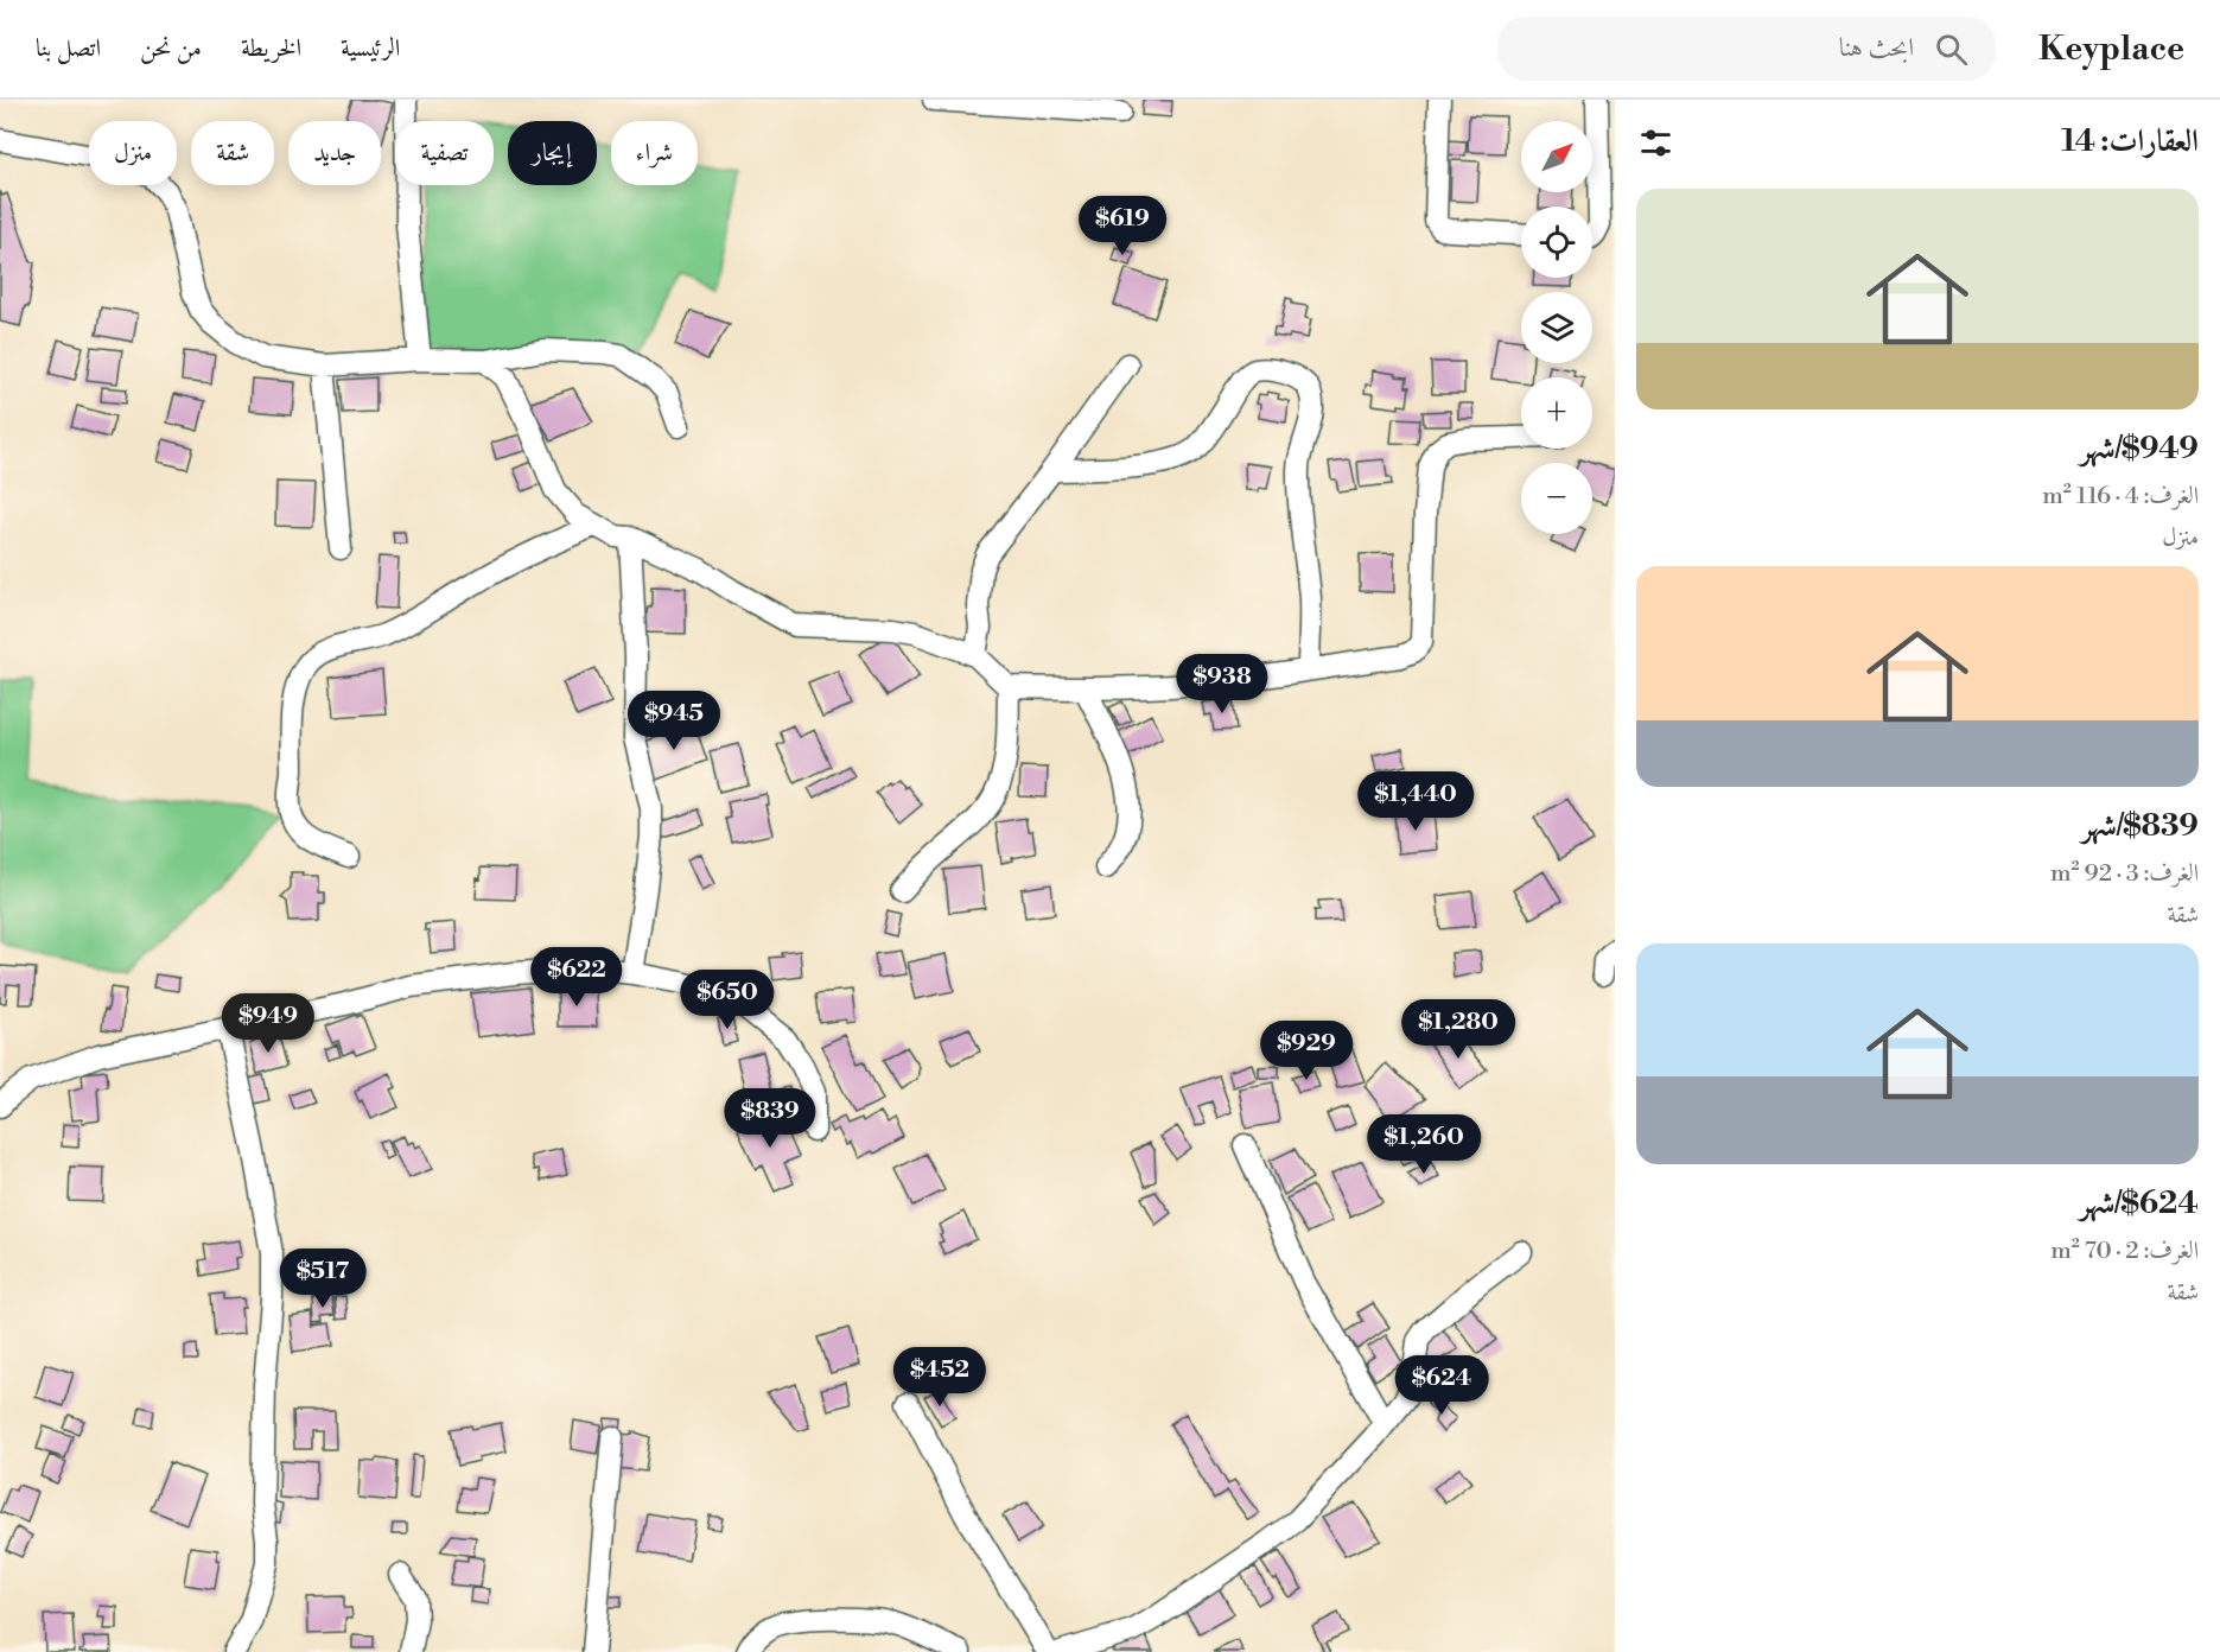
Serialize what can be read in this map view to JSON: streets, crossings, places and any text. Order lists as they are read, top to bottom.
{
  "north": "top right",
  "page": {
    "header": "Keyplace",
    "search": "ابحث هنا",
    "nav": [
      "الرئيسية",
      "الخريطة",
      "من نحن",
      "اتصل بنا"
    ],
    "heading": "العقارات: 14",
    "map_buttons": ["+", "−"],
    "chip": [
      "شراء",
      "إيجار",
      "تصفية",
      "جديد",
      "شقة",
      "منزل"
    ],
    "list": [
      {
        "name": "$949/شهر",
        "note": "الغرف: 4 · 116 m² · منزل"
      },
      {
        "name": "$839/شهر",
        "note": "الغرف: 3 · 92 m² · شقة"
      },
      {
        "name": "$624/شهر",
        "note": "الغرف: 2 · 70 m² · شقة"
      }
    ],
    "price": [
      "$619",
      "$938",
      "$945",
      "$1,440",
      "$622",
      "$650",
      "$949",
      "$1,280",
      "$929",
      "$839",
      "$1,260",
      "$517",
      "$452",
      "$624"
    ]
  }
}
